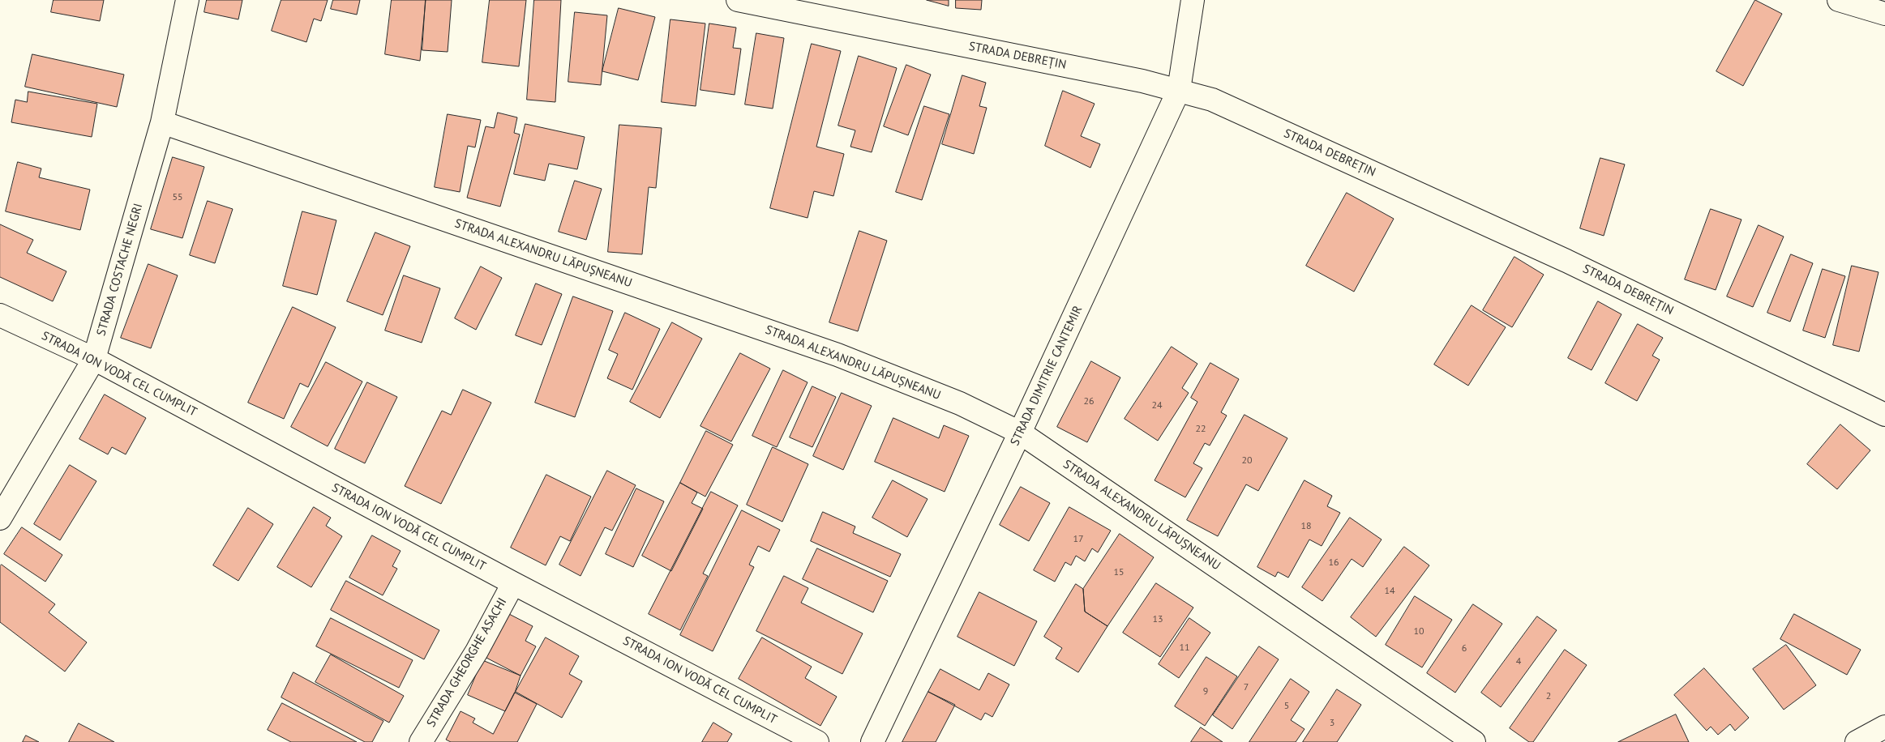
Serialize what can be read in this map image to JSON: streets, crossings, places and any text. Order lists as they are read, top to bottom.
{
  "streets": {
    "street": [
      "STRADA DEBREȚIN",
      "STRADA ALEXANDRU LĂPUȘNEANU",
      "STRADA COSTACHE NEGRI",
      "STRADA ION VODĂ CEL CUMPLIT",
      "STRADA DIMITRIE CANTEMIR",
      "STRADA GHEORGHE ASACHI"
    ]
  },
  "crossings": [
    ["STRADA DEBREȚIN", "STRADA DIMITRIE CANTEMIR"],
    ["STRADA ALEXANDRU LĂPUȘNEANU", "STRADA COSTACHE NEGRI"],
    ["STRADA ALEXANDRU LĂPUȘNEANU", "STRADA DIMITRIE CANTEMIR"],
    ["STRADA COSTACHE NEGRI", "STRADA ION VODĂ CEL CUMPLIT"],
    ["STRADA ION VODĂ CEL CUMPLIT", "STRADA GHEORGHE ASACHI"]
  ],
  "house_numbers": [
    "55",
    "26",
    "24",
    "22",
    "20",
    "18",
    "17",
    "16",
    "15",
    "14",
    "13",
    "10",
    "11",
    "6",
    "4",
    "7",
    "9",
    "2",
    "5",
    "3"
  ]
}
